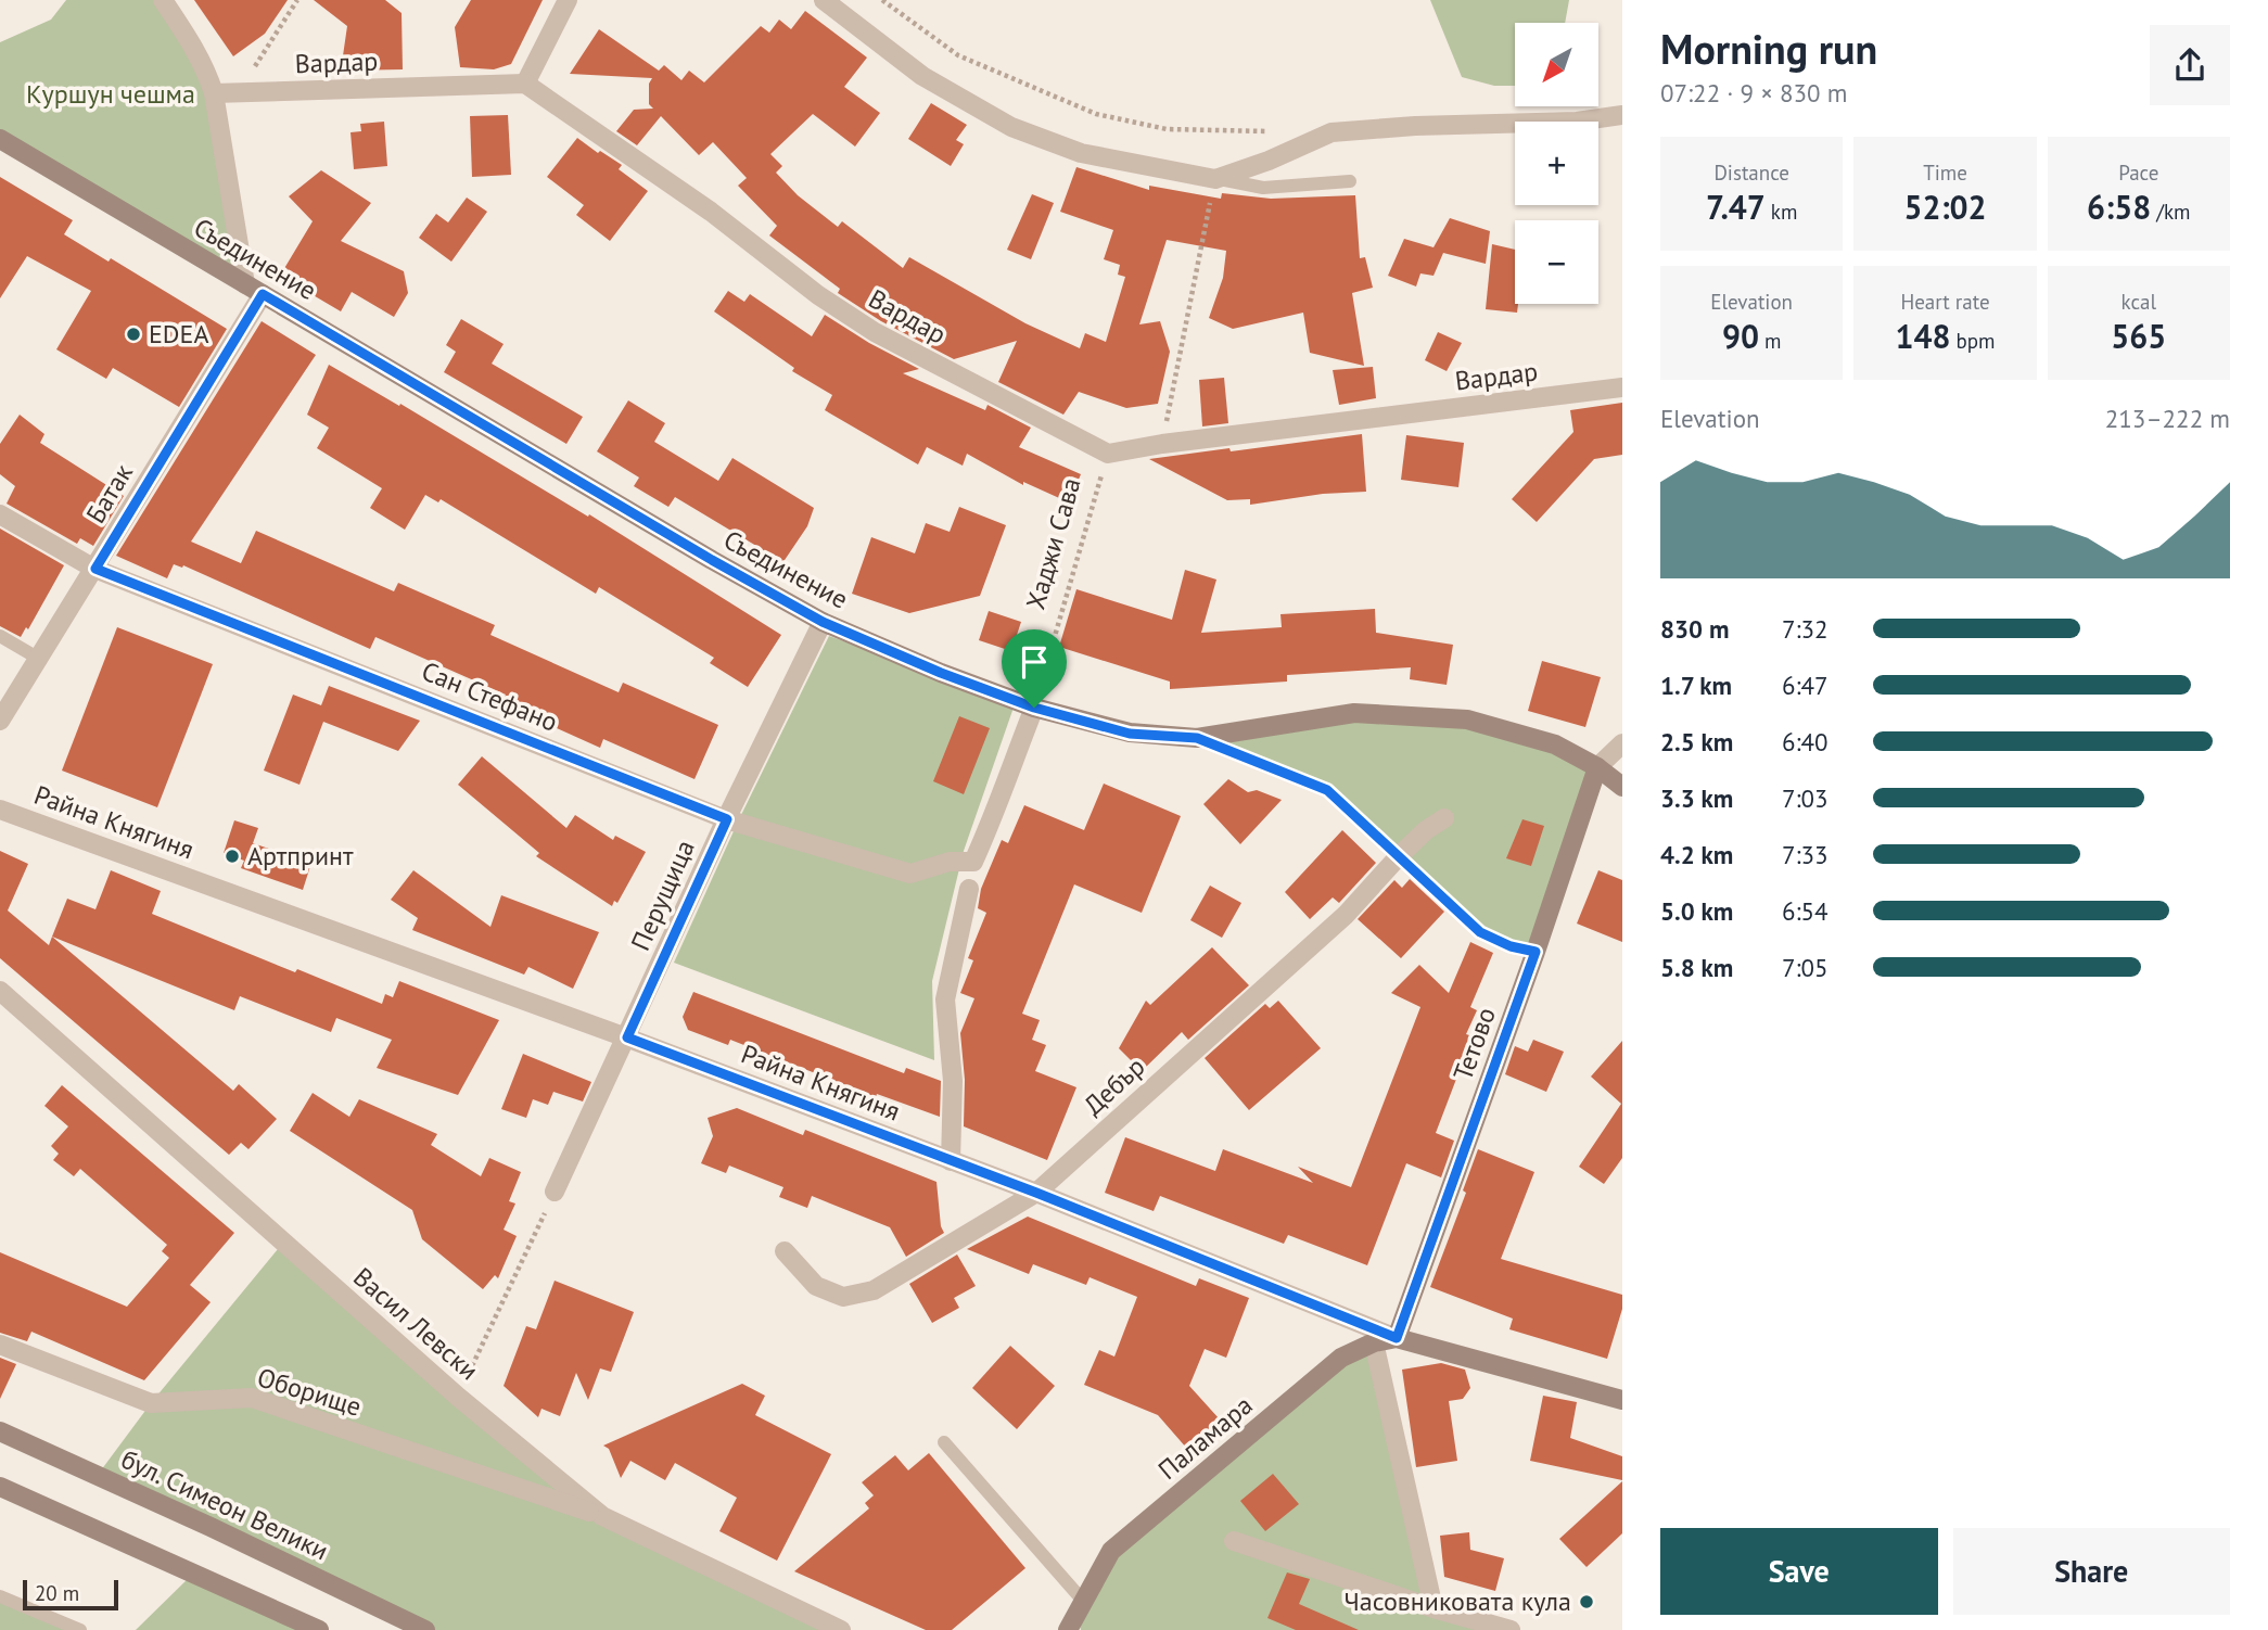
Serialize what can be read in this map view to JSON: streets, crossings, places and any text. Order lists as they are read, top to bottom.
{
  "streets": {
    "street": [
      "Вардар",
      "Съединение",
      "Батак",
      "Сан Стефано",
      "Райна Княгиня",
      "Перущица",
      "Тетово",
      "Дебър",
      "Васил Левски",
      "Оборище",
      "Паламара",
      "бул. Симеон Велики"
    ],
    "path": ["Хаджи Сава"]
  },
  "crossings": [
    ["Вардар", "Хаджи Сава"],
    ["Съединение", "Батак"],
    ["Съединение", "Хаджи Сава"],
    ["Съединение", "Сан Стефано"],
    ["Съединение", "Перущица"],
    ["Съединение", "Тетово"],
    ["Батак", "Сан Стефано"],
    ["Хаджи Сава", "Сан Стефано"],
    ["Сан Стефано", "Перущица"],
    ["Райна Княгиня", "Перущица"],
    ["Райна Княгиня", "Тетово"],
    ["Райна Княгиня", "Дебър"],
    ["Райна Княгиня", "Паламара"],
    ["Тетово", "Паламара"],
    ["Васил Левски", "Оборище"]
  ],
  "parks": ["Куршун чешма"],
  "places": ["EDEA", "Артпринт", "Часовниковата кула"],
  "scale_bar": "20 m",
  "north": "bottom left",
  "page": {
    "heading": ["Morning run", "07:22 · 9 × 830 m"],
    "map_buttons": ["+", "−"],
    "stats": [
      ["Distance", "7.47 km"],
      ["Time", "52:02"],
      ["Pace", "6:58 /km"],
      ["Elevation", "90 m"],
      ["Heart rate", "148 bpm"],
      ["kcal", "565"]
    ],
    "chart": ["Elevation", "213–222 m"],
    "list": [
      {
        "name": "830 m",
        "note": "7:32"
      },
      {
        "name": "1.7 km",
        "note": "6:47"
      },
      {
        "name": "2.5 km",
        "note": "6:40"
      },
      {
        "name": "3.3 km",
        "note": "7:03"
      },
      {
        "name": "4.2 km",
        "note": "7:33"
      },
      {
        "name": "5.0 km",
        "note": "6:54"
      },
      {
        "name": "5.8 km",
        "note": "7:05"
      }
    ],
    "buttons": ["Save", "Share"],
    "scale": "20 m"
  }
}
